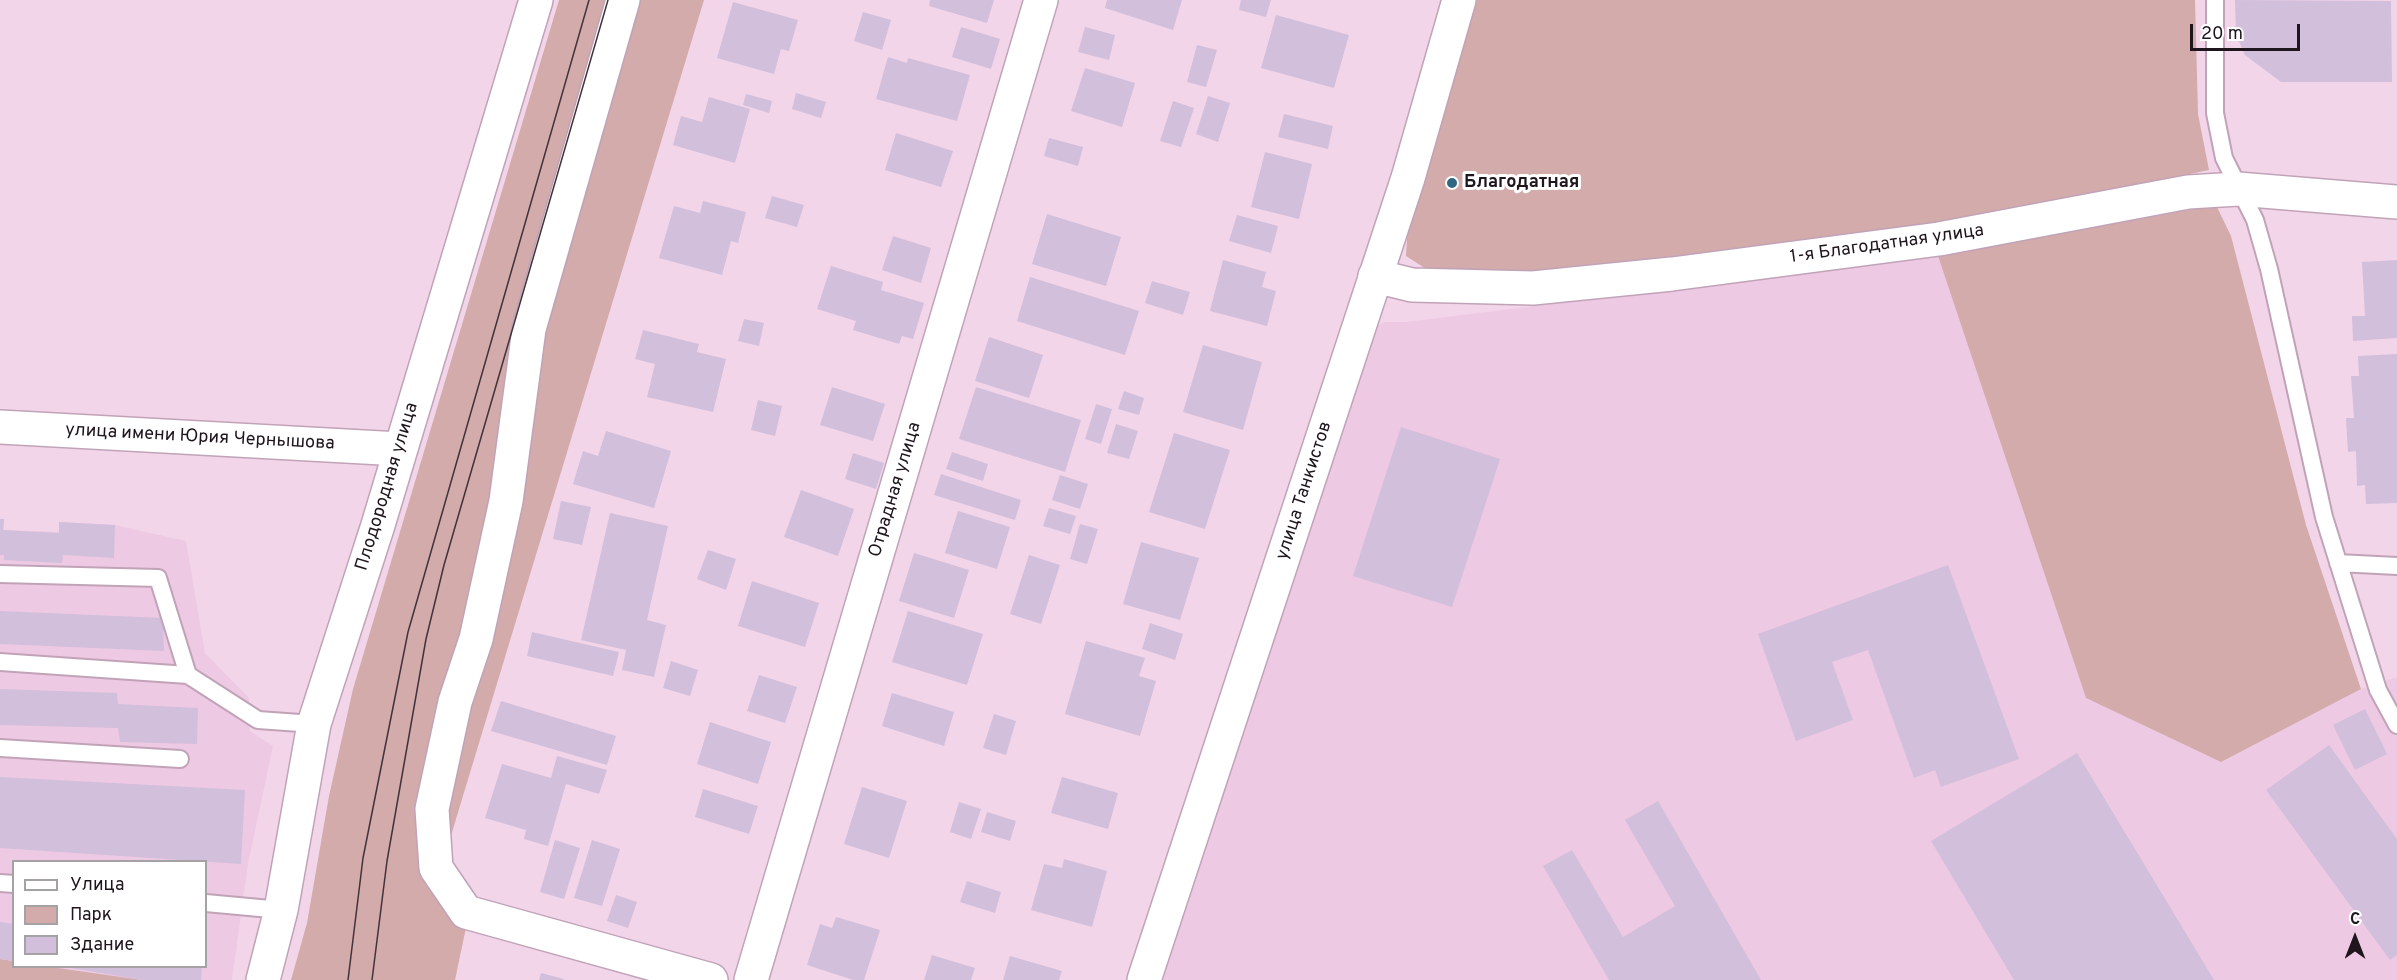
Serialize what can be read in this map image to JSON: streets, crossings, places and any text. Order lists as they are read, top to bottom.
{
  "streets": {
    "street": [
      "1-я Благодатная улица",
      "улица имени Юрия Чернышова",
      "Плодородная улица",
      "Отрадная улица",
      "улица Танкистов"
    ]
  },
  "crossings": [
    ["1-я Благодатная улица", "улица Танкистов"],
    ["улица имени Юрия Чернышова", "Плодородная улица"]
  ],
  "places": ["Благодатная"],
  "legend": ["Улица", "Парк", "Здание"],
  "scale_bar": "20 m",
  "north": "top"
}
